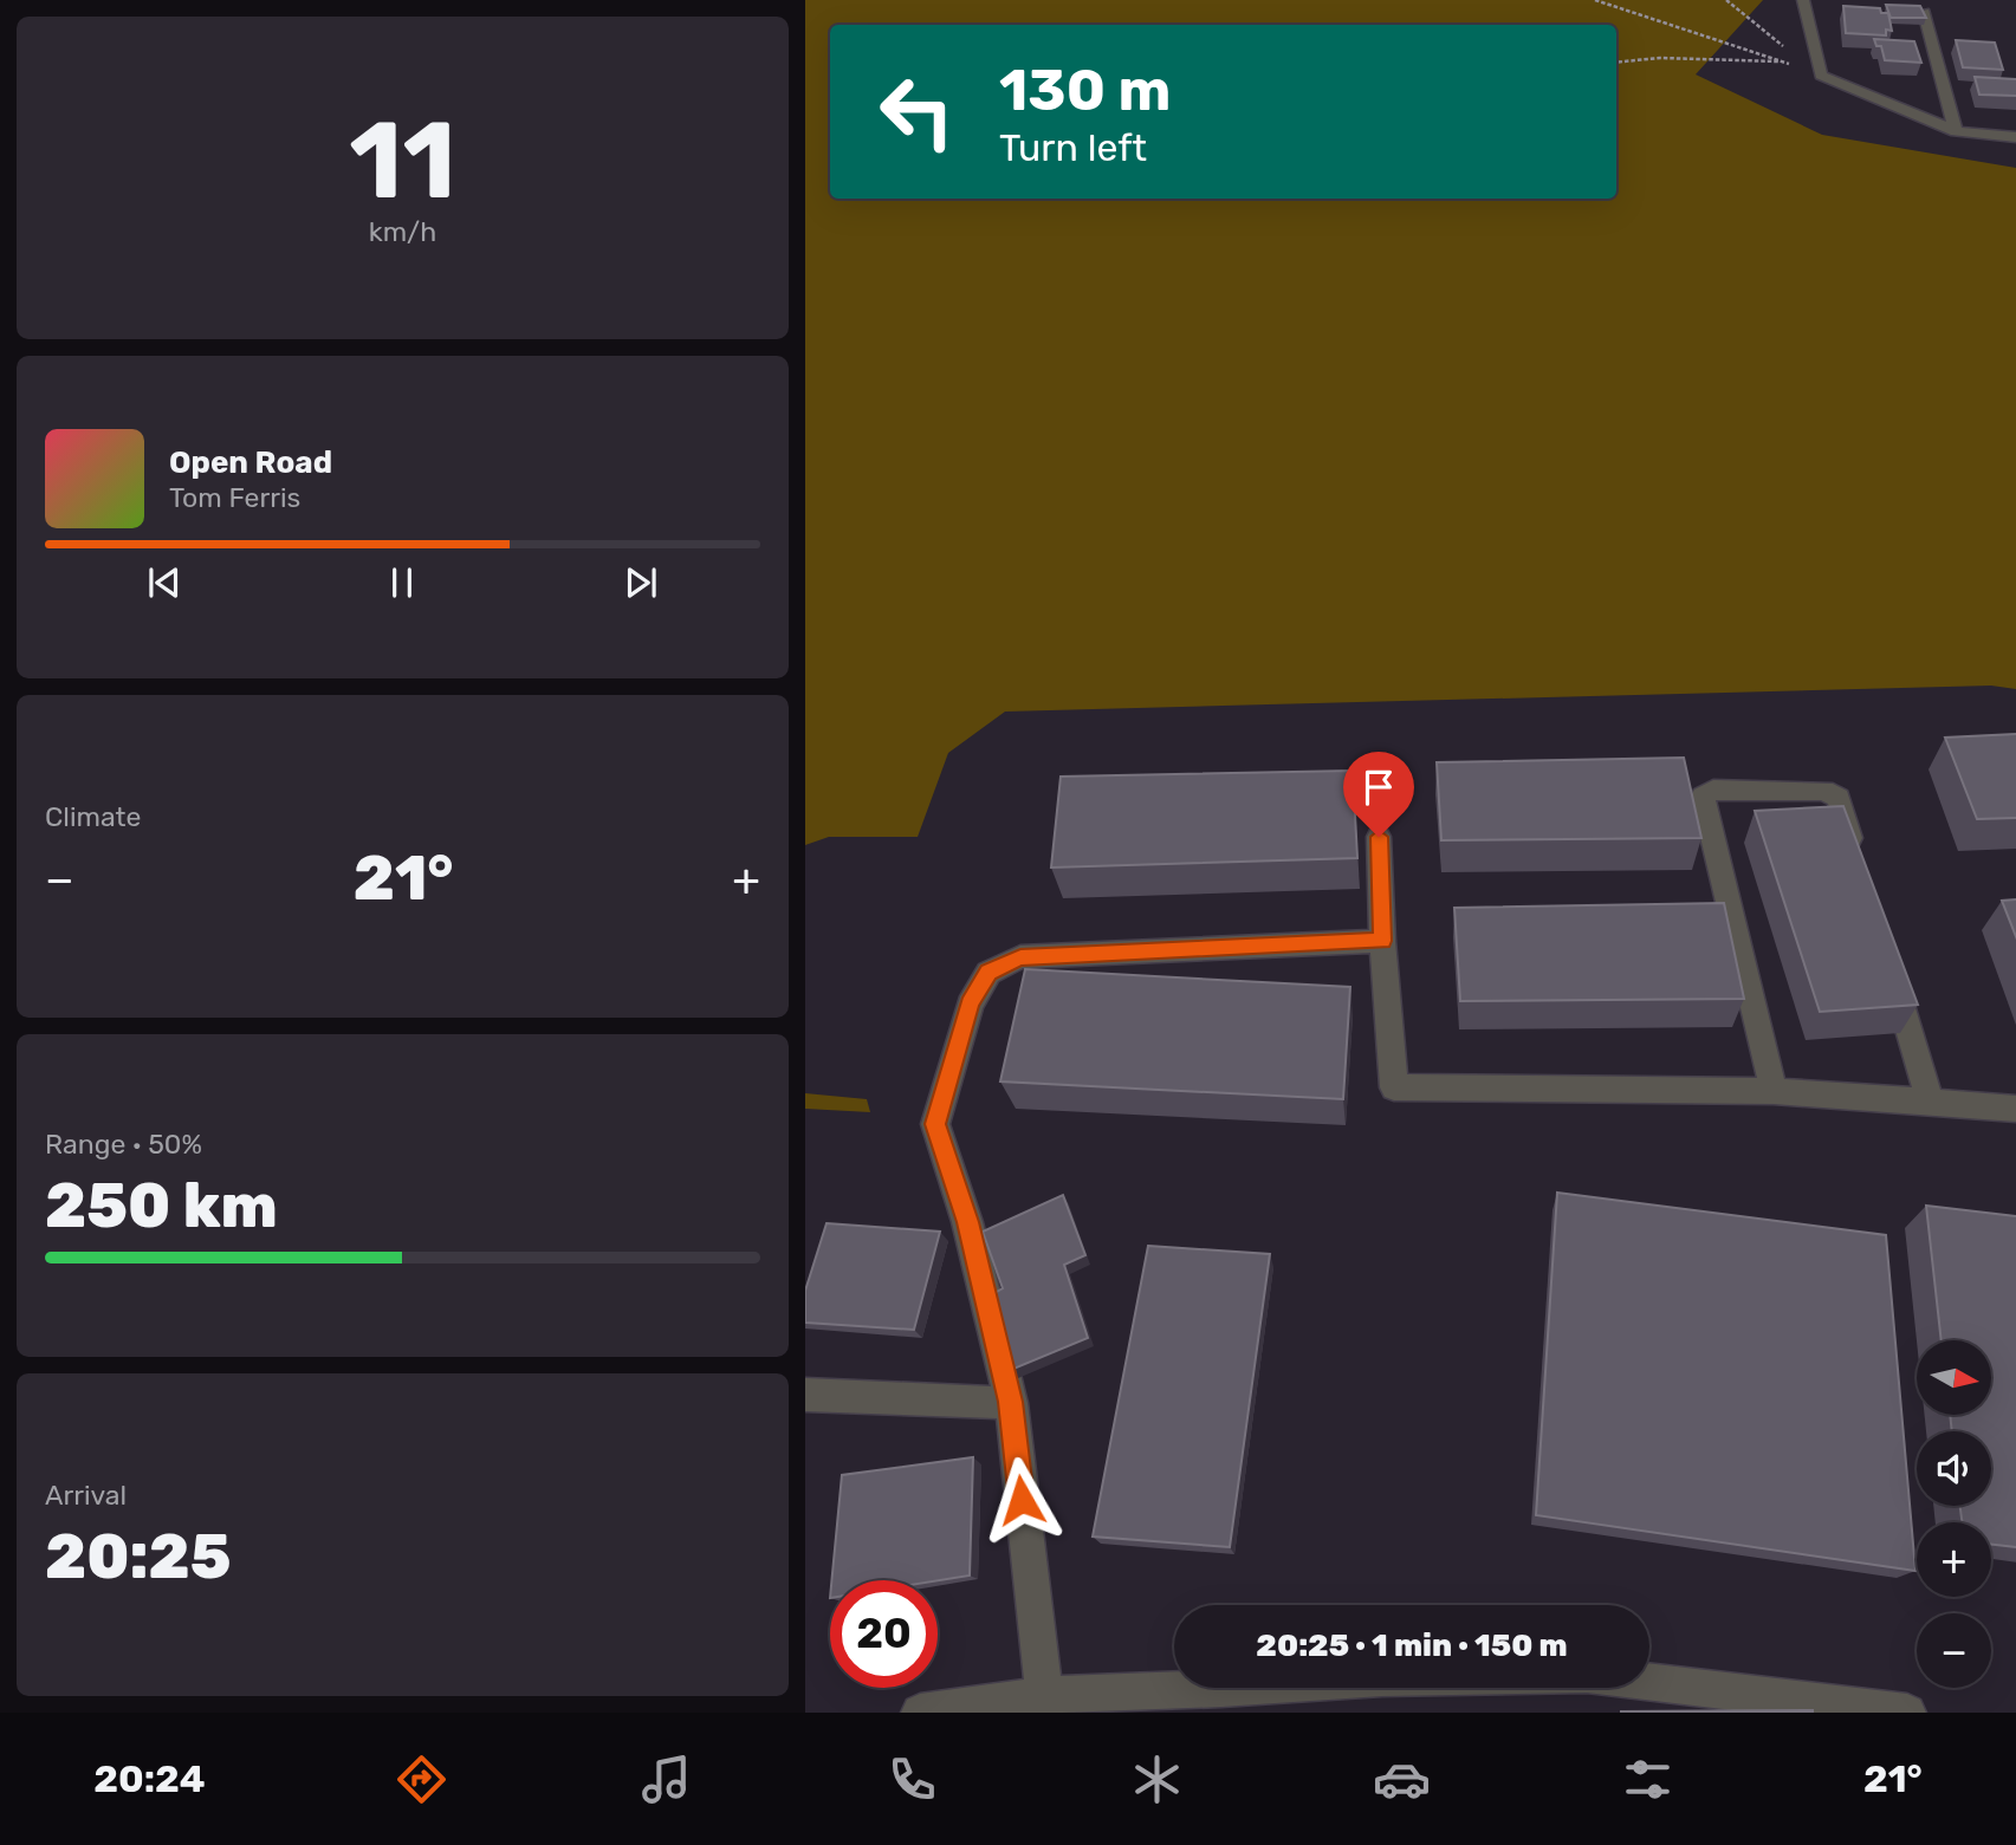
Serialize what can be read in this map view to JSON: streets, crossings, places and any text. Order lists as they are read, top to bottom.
{
  "north": "right",
  "page": {
    "tile": [
      ["11", "km/h"],
      "Climate",
      ["Range · 50%", "250 km"],
      ["Arrival", "20:25"]
    ],
    "turn": ["130 m", "Turn left"],
    "song": ["Open Road", "Tom Ferris"],
    "heat": ["−", "21°", "+"],
    "map_buttons": ["+", "−"],
    "limit": "20",
    "trip": "20:25 · 1 min · 150 m",
    "tabs": ["20:24", "21°"]
  }
}
